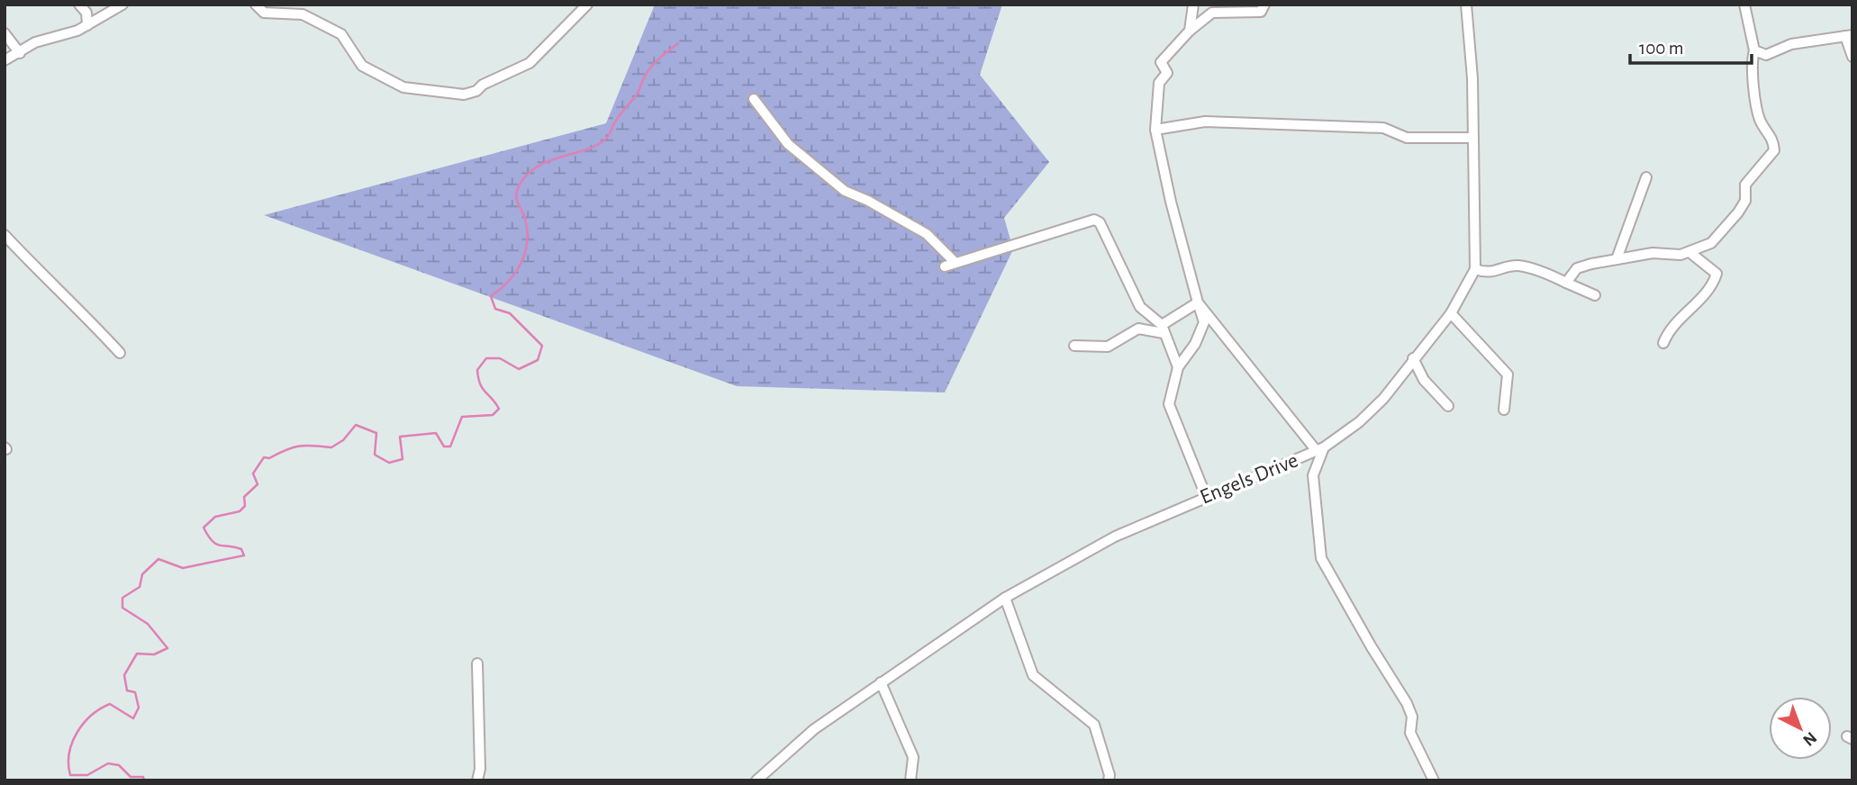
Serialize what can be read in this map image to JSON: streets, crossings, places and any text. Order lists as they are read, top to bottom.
{
  "streets": {
    "street": ["Engels Drive"]
  },
  "scale_bar": "100 m",
  "north": "bottom right"
}
